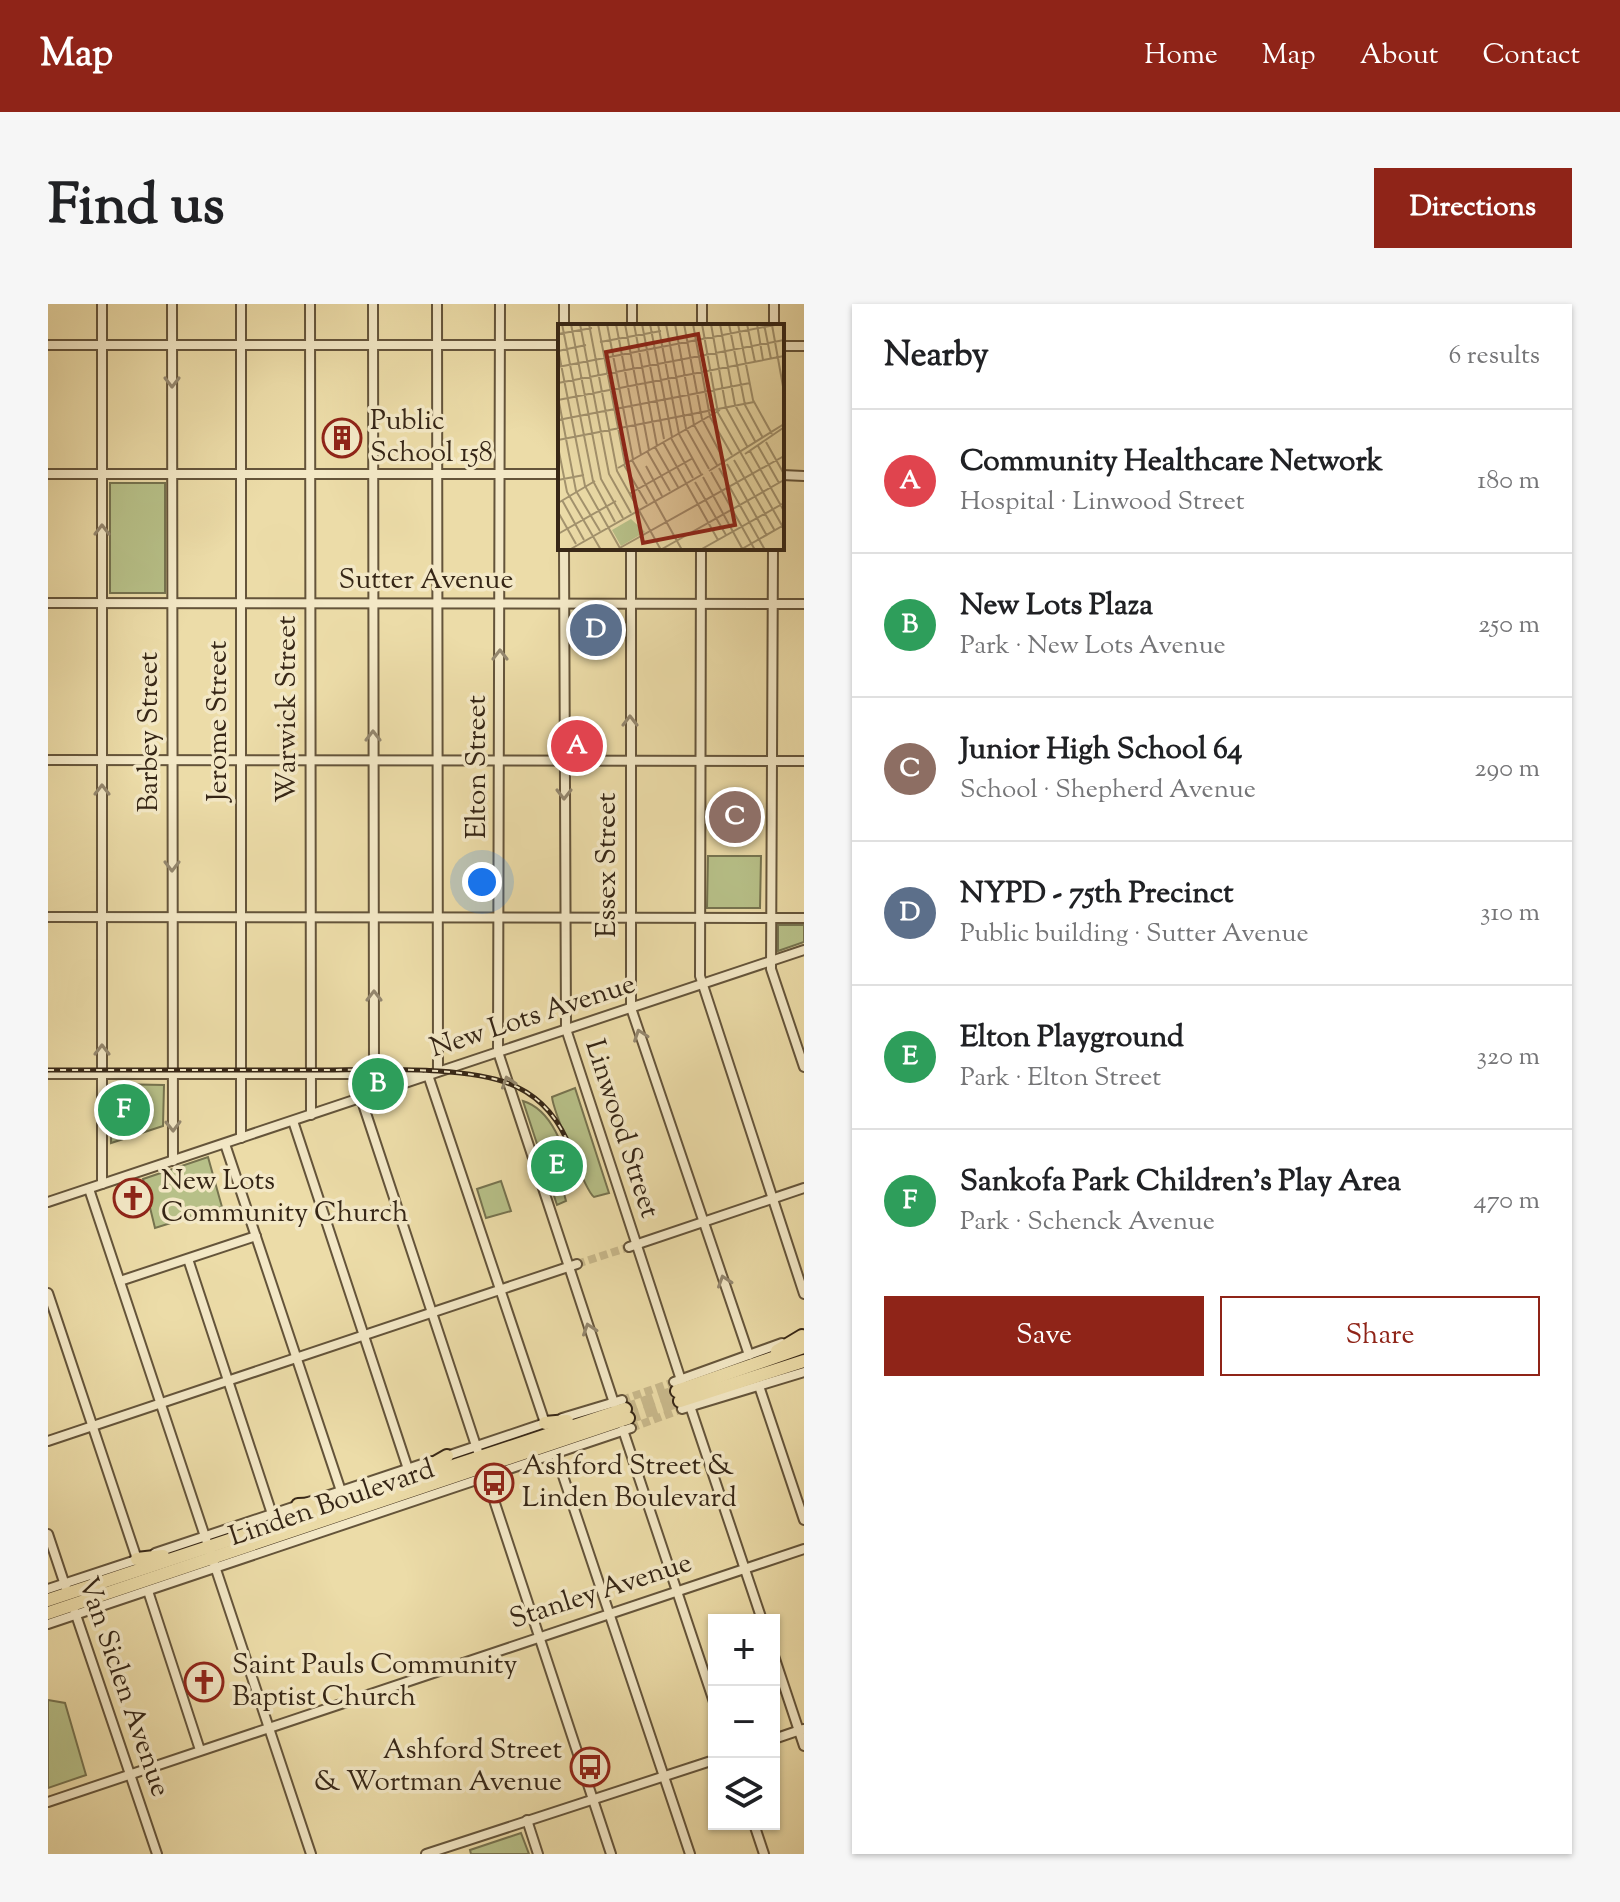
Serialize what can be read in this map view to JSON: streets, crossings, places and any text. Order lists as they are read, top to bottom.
{
  "streets": {
    "highway": ["Linden Boulevard"],
    "street": [
      "Sutter Avenue",
      "Warwick Street",
      "Jerome Street",
      "Barbey Street",
      "Elton Street",
      "Essex Street",
      "New Lots Avenue",
      "Linwood Street",
      "Stanley Avenue",
      "Van Siclen Avenue"
    ]
  },
  "crossings": [
    ["Sutter Avenue", "Warwick Street"],
    ["Sutter Avenue", "Jerome Street"],
    ["Sutter Avenue", "Barbey Street"],
    ["Sutter Avenue", "Elton Street"],
    ["Sutter Avenue", "Essex Street"],
    ["Sutter Avenue", "Linwood Street"],
    ["Warwick Street", "New Lots Avenue"],
    ["Jerome Street", "New Lots Avenue"],
    ["Barbey Street", "New Lots Avenue"],
    ["Elton Street", "New Lots Avenue"],
    ["Elton Street", "Linden Boulevard"],
    ["Elton Street", "Stanley Avenue"],
    ["Essex Street", "New Lots Avenue"],
    ["New Lots Avenue", "Linwood Street"],
    ["Linwood Street", "Stanley Avenue"],
    ["Linden Boulevard", "Van Siclen Avenue"],
    ["Stanley Avenue", "Van Siclen Avenue"]
  ],
  "one_way": ["Elton Street"],
  "places": {
    "building": ["Public School 158"],
    "church": ["New Lots Community Church", "Saint Pauls Community Baptist Church"],
    "bus stop": ["Ashford Street & Linden Boulevard", "Ashford Street & Wortman Avenue"]
  },
  "page": {
    "header": "Map",
    "nav": [
      "Home",
      "Map",
      "About",
      "Contact"
    ],
    "title": "Find us",
    "buttons": [
      "Directions",
      ["Save", "Share"]
    ],
    "heading": ["Nearby", "6 results"],
    "list": [
      {
        "mark": "A",
        "name": "Community Healthcare Network",
        "note": "Hospital · Linwood Street",
        "value": "180 m"
      },
      {
        "mark": "B",
        "name": "New Lots Plaza",
        "note": "Park · New Lots Avenue",
        "value": "250 m"
      },
      {
        "mark": "C",
        "name": "Junior High School 64",
        "note": "School · Shepherd Avenue",
        "value": "290 m"
      },
      {
        "mark": "D",
        "name": "NYPD - 75th Precinct",
        "note": "Public building · Sutter Avenue",
        "value": "310 m"
      },
      {
        "mark": "E",
        "name": "Elton Playground",
        "note": "Park · Elton Street",
        "value": "320 m"
      },
      {
        "mark": "F",
        "name": "Sankofa Park Children's Play Area",
        "note": "Park · Schenck Avenue",
        "value": "470 m"
      }
    ],
    "pins": [
      "D",
      "A",
      "C",
      "B",
      "F",
      "E"
    ],
    "map_buttons": ["+", "−"]
  }
}
